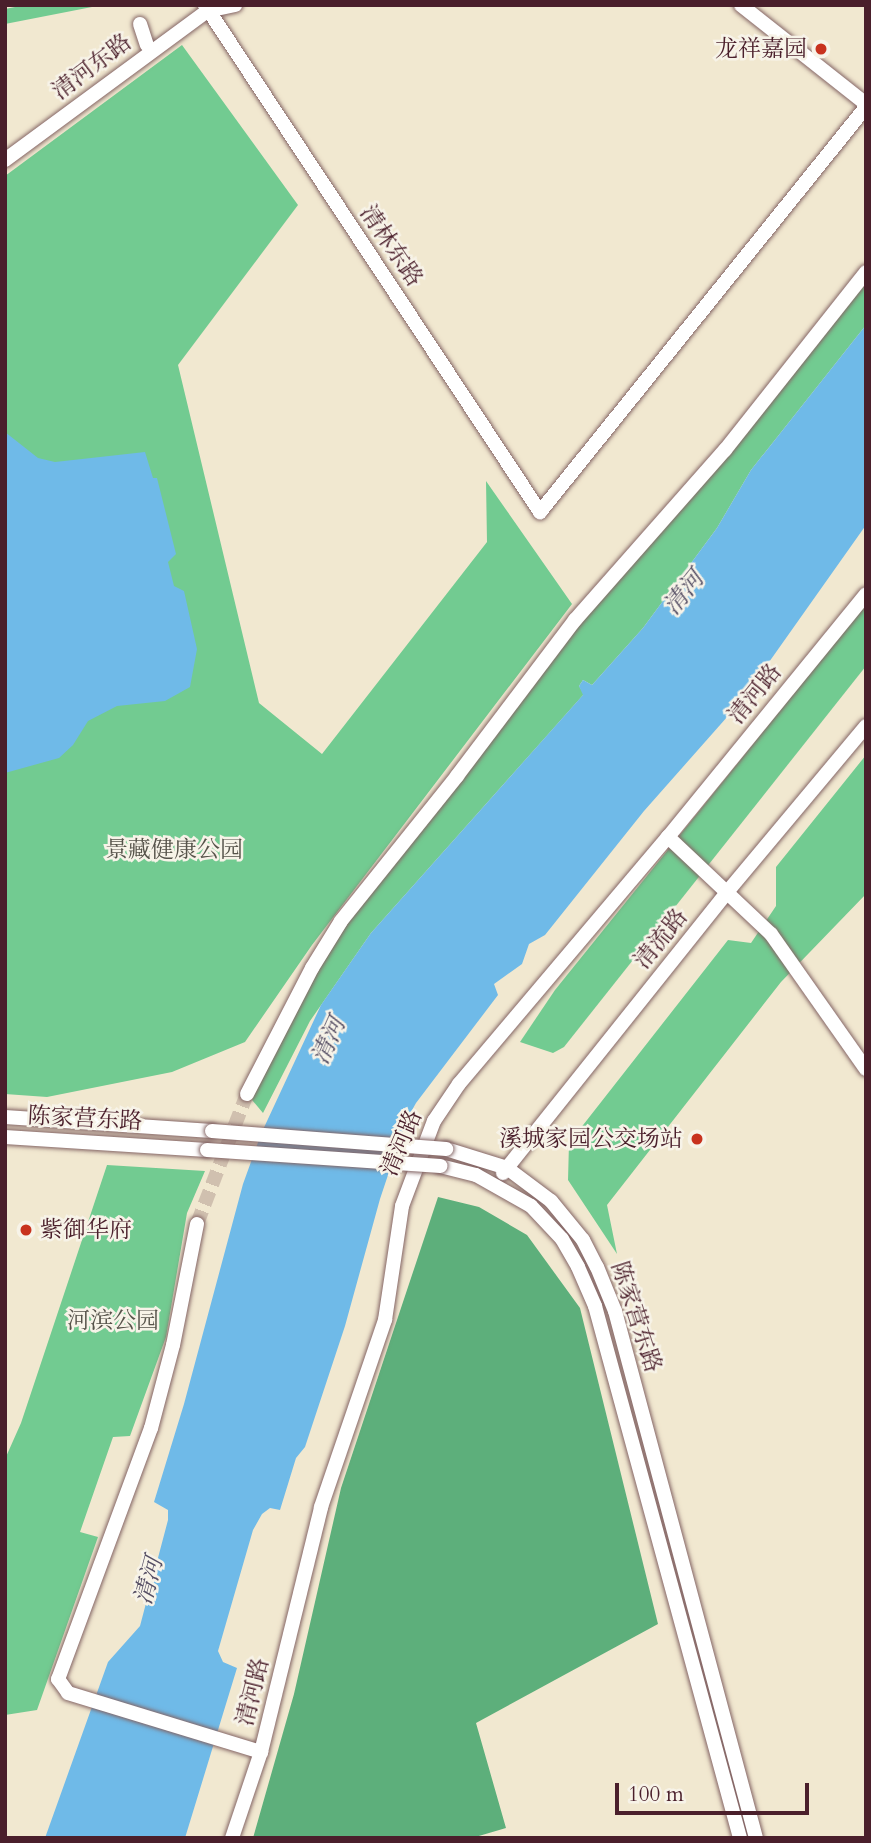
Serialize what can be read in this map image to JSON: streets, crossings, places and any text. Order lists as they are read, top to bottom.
{
  "streets": {
    "street": [
      "清河东路",
      "清林东路",
      "清河路",
      "清流路",
      "陈家营东路"
    ]
  },
  "crossings": [
    ["清河东路", "清林东路"],
    ["清流路", "陈家营东路"]
  ],
  "water": ["清河"],
  "parks": ["景藏健康公园", "河滨公园"],
  "places": ["龙祥嘉园", "溪城家园公交场站", "紫御华府"],
  "scale_bar": "100 m"
}
